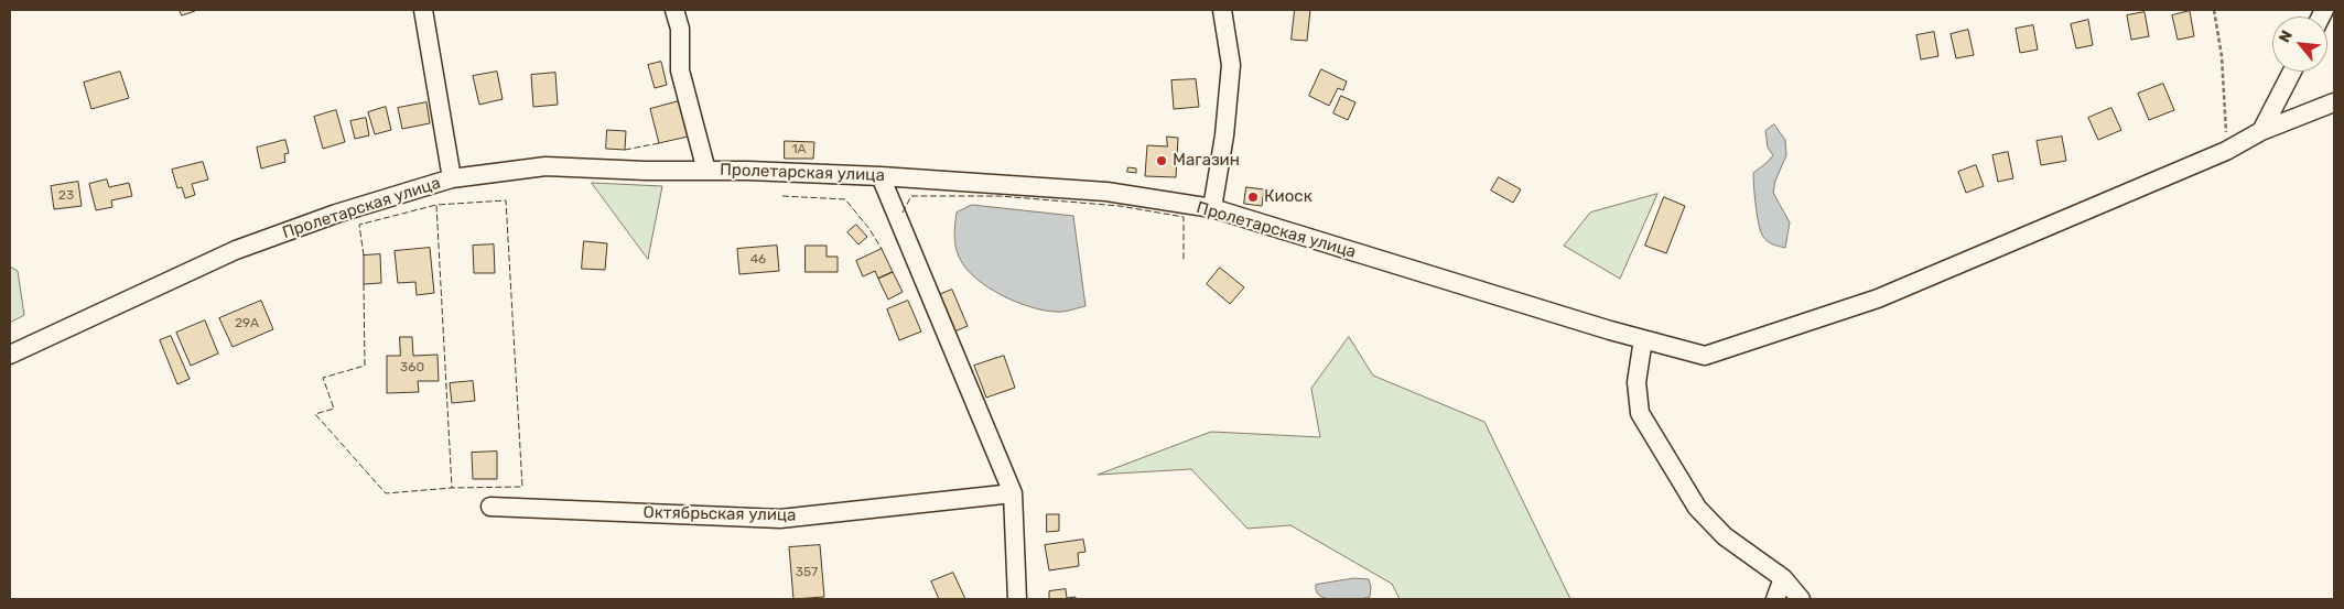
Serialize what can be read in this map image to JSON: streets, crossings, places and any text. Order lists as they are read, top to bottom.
{
  "streets": {
    "street": ["Пролетарская улица", "Октябрьская улица"]
  },
  "places": ["Магазин", "Киоск"],
  "house_numbers": [
    "1А",
    "23",
    "46",
    "29А",
    "360",
    "357"
  ],
  "north": "top left"
}
